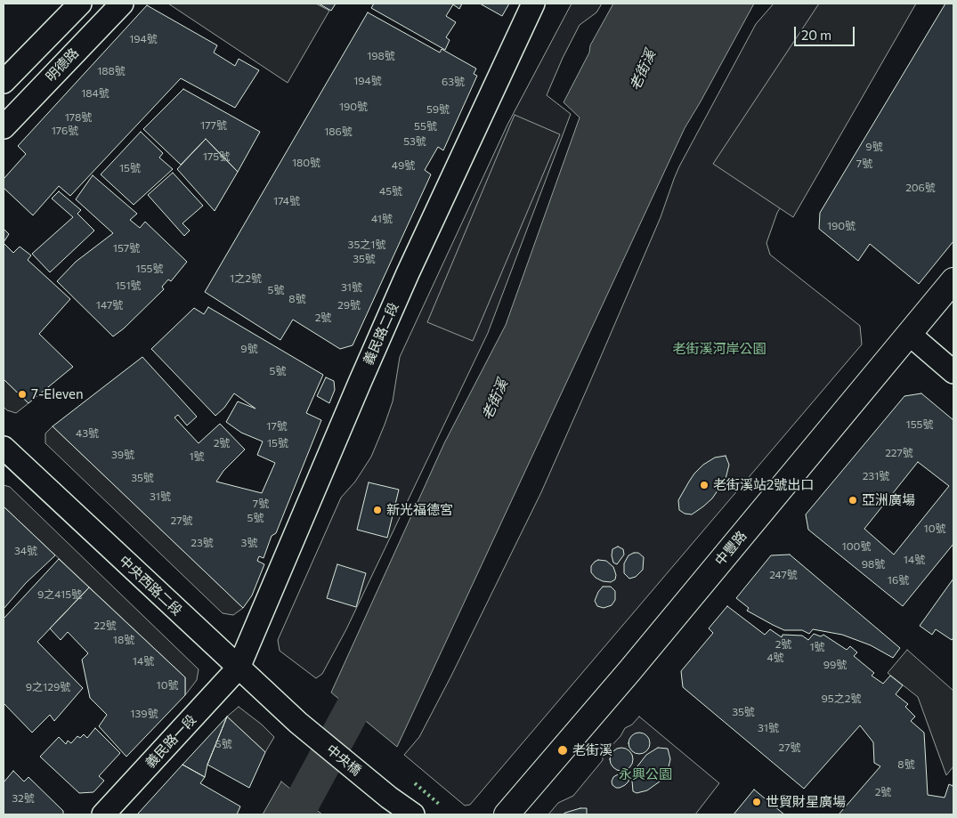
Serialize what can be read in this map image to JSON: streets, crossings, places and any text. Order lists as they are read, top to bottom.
{
  "streets": {
    "main road": ["中豐路"],
    "street": [
      "明德路",
      "義民路二段",
      "中央西路二段",
      "義民路一段",
      "中央橋"
    ]
  },
  "crossings": [
    ["義民路二段", "中央西路二段"],
    ["義民路二段", "義民路一段"],
    ["中央西路二段", "義民路一段"],
    ["中央西路二段", "中央橋"]
  ],
  "water": ["老街溪"],
  "parks": ["老街溪河岸公園", "永興公園"],
  "places": [
    "7-Eleven",
    "老街溪站2號出口",
    "亞洲廣場",
    "新光福德宮",
    "老街溪",
    "世貿財星廣場"
  ],
  "house_numbers": [
    "194號",
    "198號",
    "188號",
    "194號",
    "63號",
    "184號",
    "190號",
    "59號",
    "178號",
    "177號",
    "55號",
    "176號",
    "186號",
    "53號",
    "9號",
    "175號",
    "180號",
    "7號",
    "49號",
    "15號",
    "206號",
    "45號",
    "174號",
    "41號",
    "190號",
    "35之1號",
    "157號",
    "35號",
    "155號",
    "1之2號",
    "151號",
    "31號",
    "5號",
    "8號",
    "147號",
    "29號",
    "2號",
    "9號",
    "5號",
    "155號",
    "17號",
    "43號",
    "2號",
    "15號",
    "227號",
    "39號",
    "1號",
    "231號",
    "35號",
    "31號",
    "7號",
    "5號",
    "27號",
    "10號",
    "23號",
    "3號",
    "100號",
    "34號",
    "14號",
    "98號",
    "247號",
    "16號",
    "9之415號",
    "22號",
    "18號",
    "2號",
    "1號",
    "4號",
    "14號",
    "99號",
    "10號",
    "9之129號",
    "95之2號",
    "35號",
    "139號",
    "31號",
    "6號",
    "27號",
    "8號",
    "2號",
    "32號"
  ],
  "scale_bar": "20 m"
}
